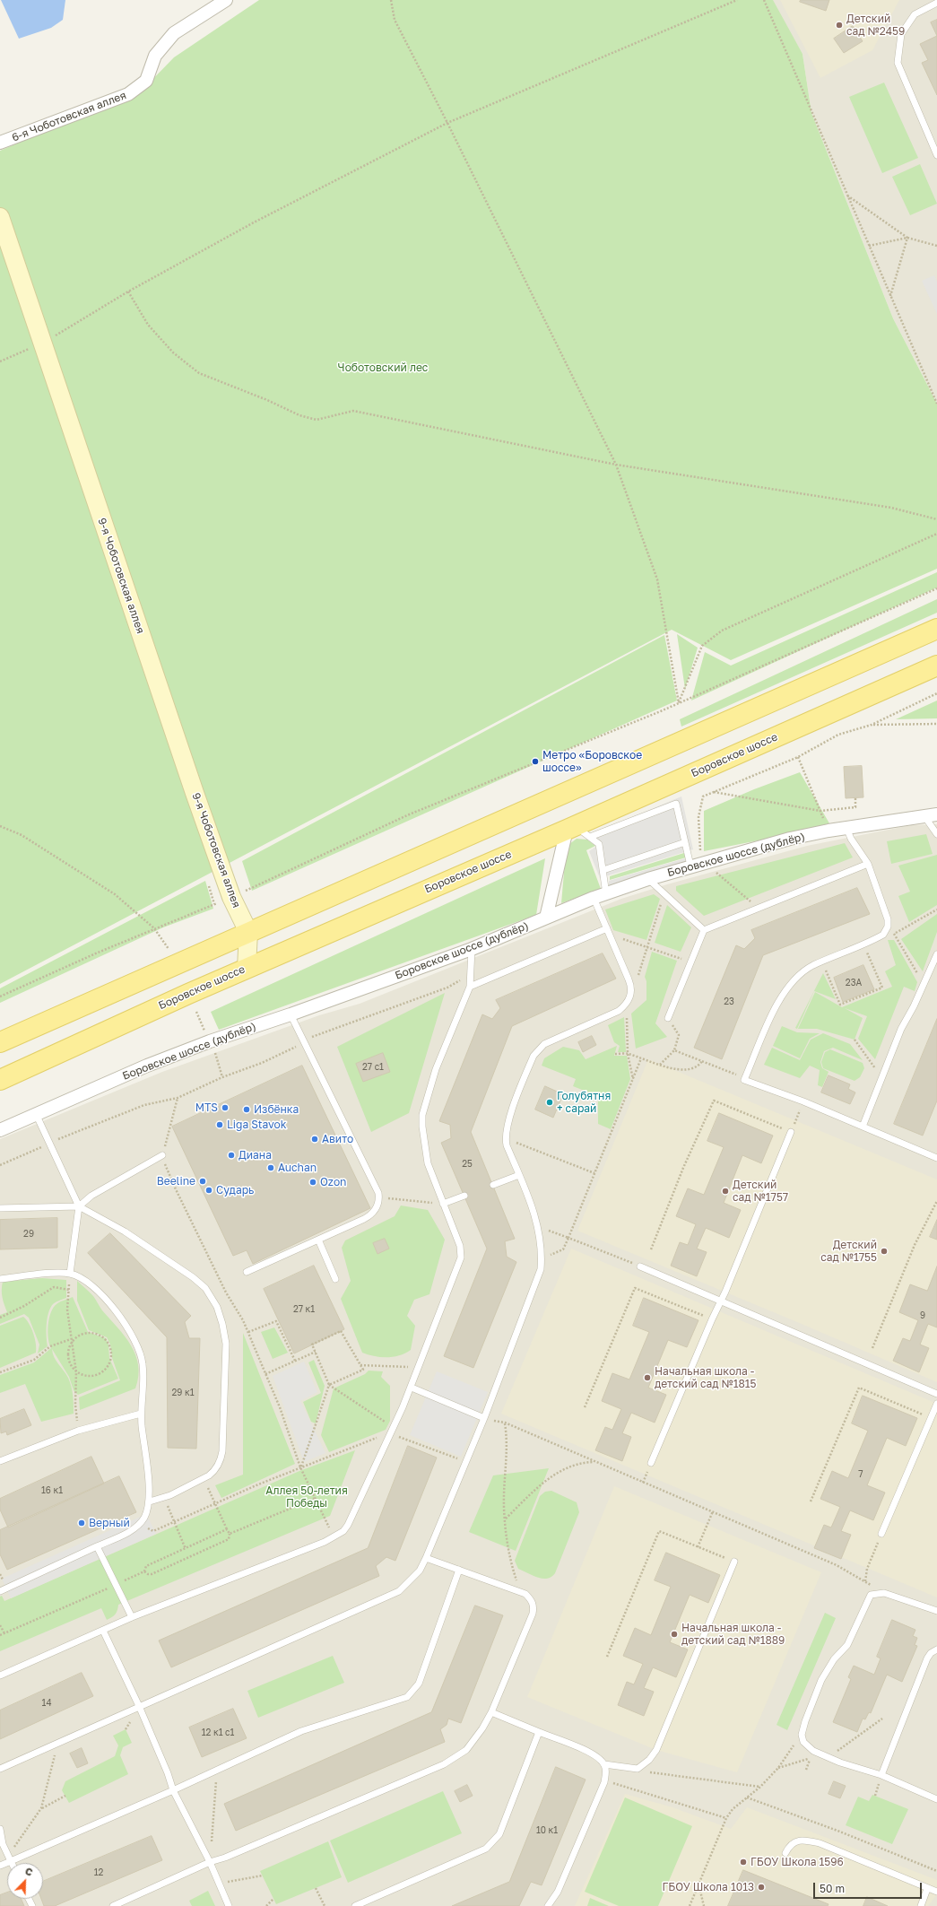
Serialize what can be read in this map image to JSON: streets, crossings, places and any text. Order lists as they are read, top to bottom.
{
  "streets": {
    "main road": ["Боровское шоссе"],
    "street": ["6-я Чоботовская аллея", "9-я Чоботовская аллея", "Боровское шоссе (дублёр)"]
  },
  "parks": ["Чоботовский лес", "Аллея 50-летия Победы"],
  "places": [
    "Детский сад №2459",
    "Метро «Боровское шоссе»",
    "Голубятня + сарай",
    "MTS",
    "Избёнка",
    "Liga Stavok",
    "Авито",
    "Диана",
    "Auchan",
    "Beeline",
    "Ozon",
    "Сударь",
    "Детский сад №1757",
    "Детский сад №1755",
    "Начальная школа - детский сад №1815",
    "Верный",
    "Начальная школа - детский сад №1889",
    "ГБОУ Школа 1596",
    "ГБОУ Школа 1013"
  ],
  "house_numbers": [
    "23А",
    "23",
    "27 с1",
    "25",
    "29",
    "27 к1",
    "9",
    "29 к1",
    "7",
    "16 к1",
    "14",
    "12 к1 с1",
    "10 к1",
    "12"
  ],
  "scale_bar": "50 m",
  "north": "top right"
}
